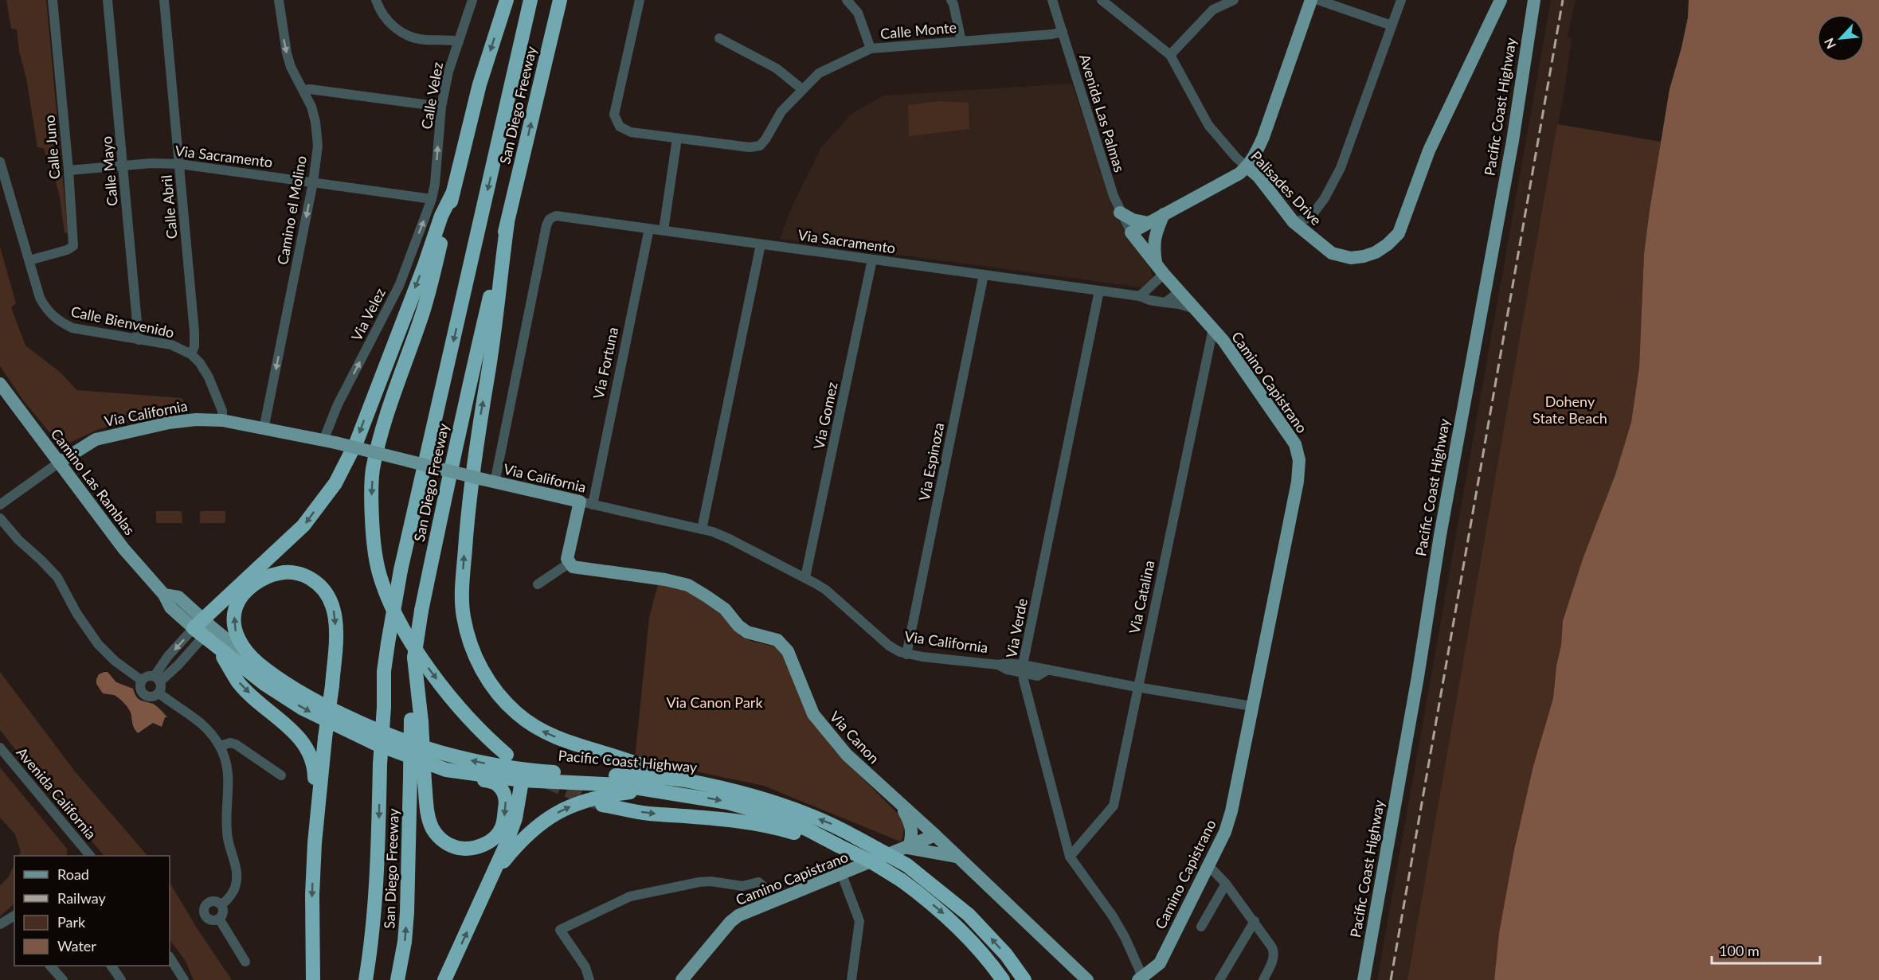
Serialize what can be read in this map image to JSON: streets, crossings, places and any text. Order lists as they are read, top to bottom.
{
  "streets": {
    "highway": ["San Diego Freeway", "Pacific Coast Highway"],
    "main road": [
      "Palisades Drive",
      "Via Fortuna",
      "Camino Capistrano",
      "Via California",
      "Camino Las Ramblas",
      "Via Canon"
    ],
    "street": [
      "Calle Monte",
      "Calle Velez",
      "Avenida Las Palmas",
      "Calle Juno",
      "Via Sacramento",
      "Calle Mayo",
      "Calle Abril",
      "Camino el Molino",
      "Via Velez",
      "Calle Bienvenido",
      "Via Gomez",
      "Via Espinoza",
      "Via Catalina",
      "Via Verde",
      "Avenida California"
    ]
  },
  "crossings": [
    ["Calle Monte", "Avenida Las Palmas"],
    ["Calle Velez", "Via Sacramento"],
    ["Calle Velez", "Via Velez"],
    ["Pacific Coast Highway", "Camino Las Ramblas"],
    ["Avenida Las Palmas", "Camino Capistrano"],
    ["Calle Juno", "Via Sacramento"],
    ["Calle Juno", "Calle Bienvenido"],
    ["Via Sacramento", "Calle Mayo"],
    ["Via Sacramento", "Calle Abril"],
    ["Via Sacramento", "Camino el Molino"],
    ["Via Sacramento", "Via Velez"],
    ["Via Sacramento", "Via Fortuna"],
    ["Via Sacramento", "Camino Capistrano"],
    ["Via Sacramento", "Via California"],
    ["Via Sacramento", "Via Gomez"],
    ["Via Sacramento", "Via Espinoza"],
    ["Via Sacramento", "Via Verde"],
    ["Calle Mayo", "Calle Bienvenido"],
    ["Calle Abril", "Calle Bienvenido"],
    ["Camino el Molino", "Via California"],
    ["Via Velez", "Via California"],
    ["Calle Bienvenido", "Via California"],
    ["Via Fortuna", "Via California"],
    ["Via Fortuna", "Via Canon"],
    ["Camino Capistrano", "Via California"],
    ["Camino Capistrano", "Via Catalina"],
    ["Camino Capistrano", "Via Verde"],
    ["Camino Capistrano", "Via Canon"],
    ["Via California", "Via Gomez"],
    ["Via California", "Via Espinoza"],
    ["Via California", "Camino Las Ramblas"],
    ["Via California", "Via Catalina"],
    ["Via California", "Via Verde"],
    ["Via Catalina", "Via Verde"]
  ],
  "one_way": ["Calle Velez", "Camino el Molino", "Via Velez"],
  "parks": ["Doheny State Beach", "Via Canon Park"],
  "legend": [
    "Road",
    "Railway",
    "Park",
    "Water"
  ],
  "scale_bar": "100 m",
  "north": "bottom left"
}
